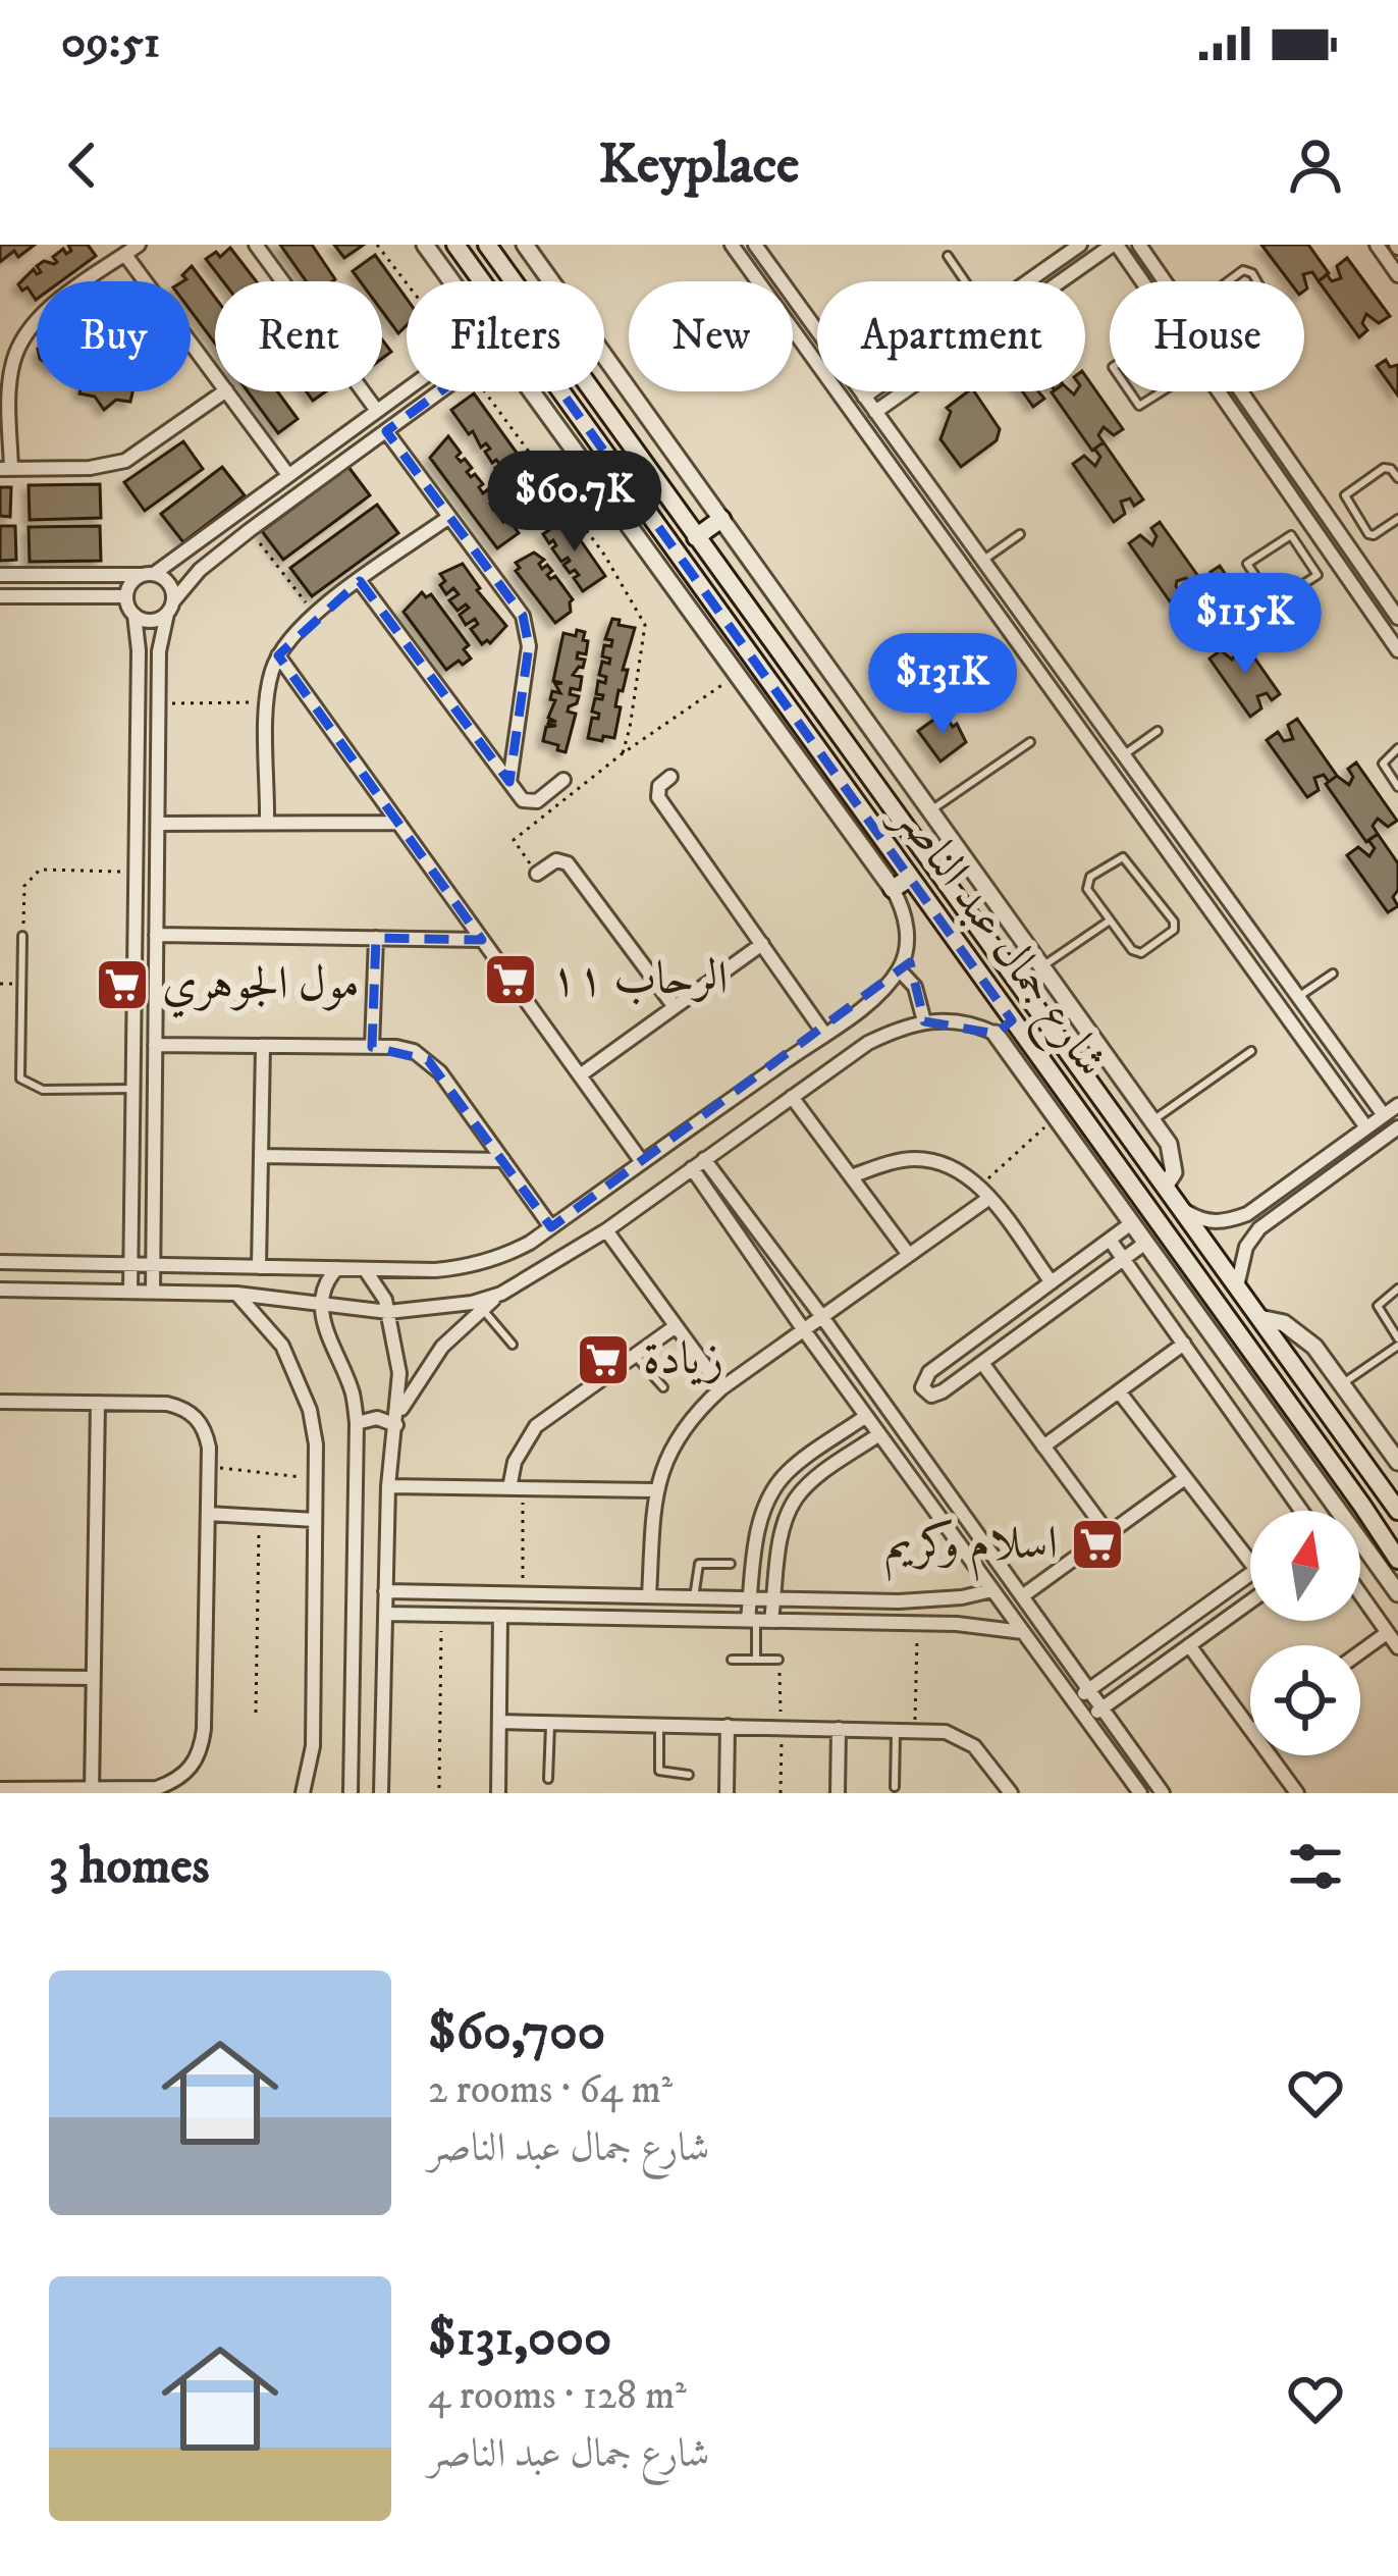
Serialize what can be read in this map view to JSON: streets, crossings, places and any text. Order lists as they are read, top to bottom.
{
  "streets": {
    "main road": ["شارع جمال عبد الناصر"]
  },
  "places": {
    "supermarket": [
      "الرحاب ١١",
      "مول الجوهري",
      "زيادة",
      "اسلام وكريم"
    ]
  },
  "north": "top",
  "page": {
    "status": "09:51",
    "header": "Keyplace",
    "chip": [
      "Buy",
      "Rent",
      "Filters",
      "New",
      "Apartment",
      "House"
    ],
    "price": ["$60.7K", "$115K", "$131K"],
    "heading": "3 homes",
    "list": [
      {
        "name": "$60,700",
        "note": "2 rooms · 64 m² · شارع جمال عبد الناصر"
      },
      {
        "name": "$131,000",
        "note": "4 rooms · 128 m² · شارع جمال عبد الناصر"
      }
    ]
  }
}
